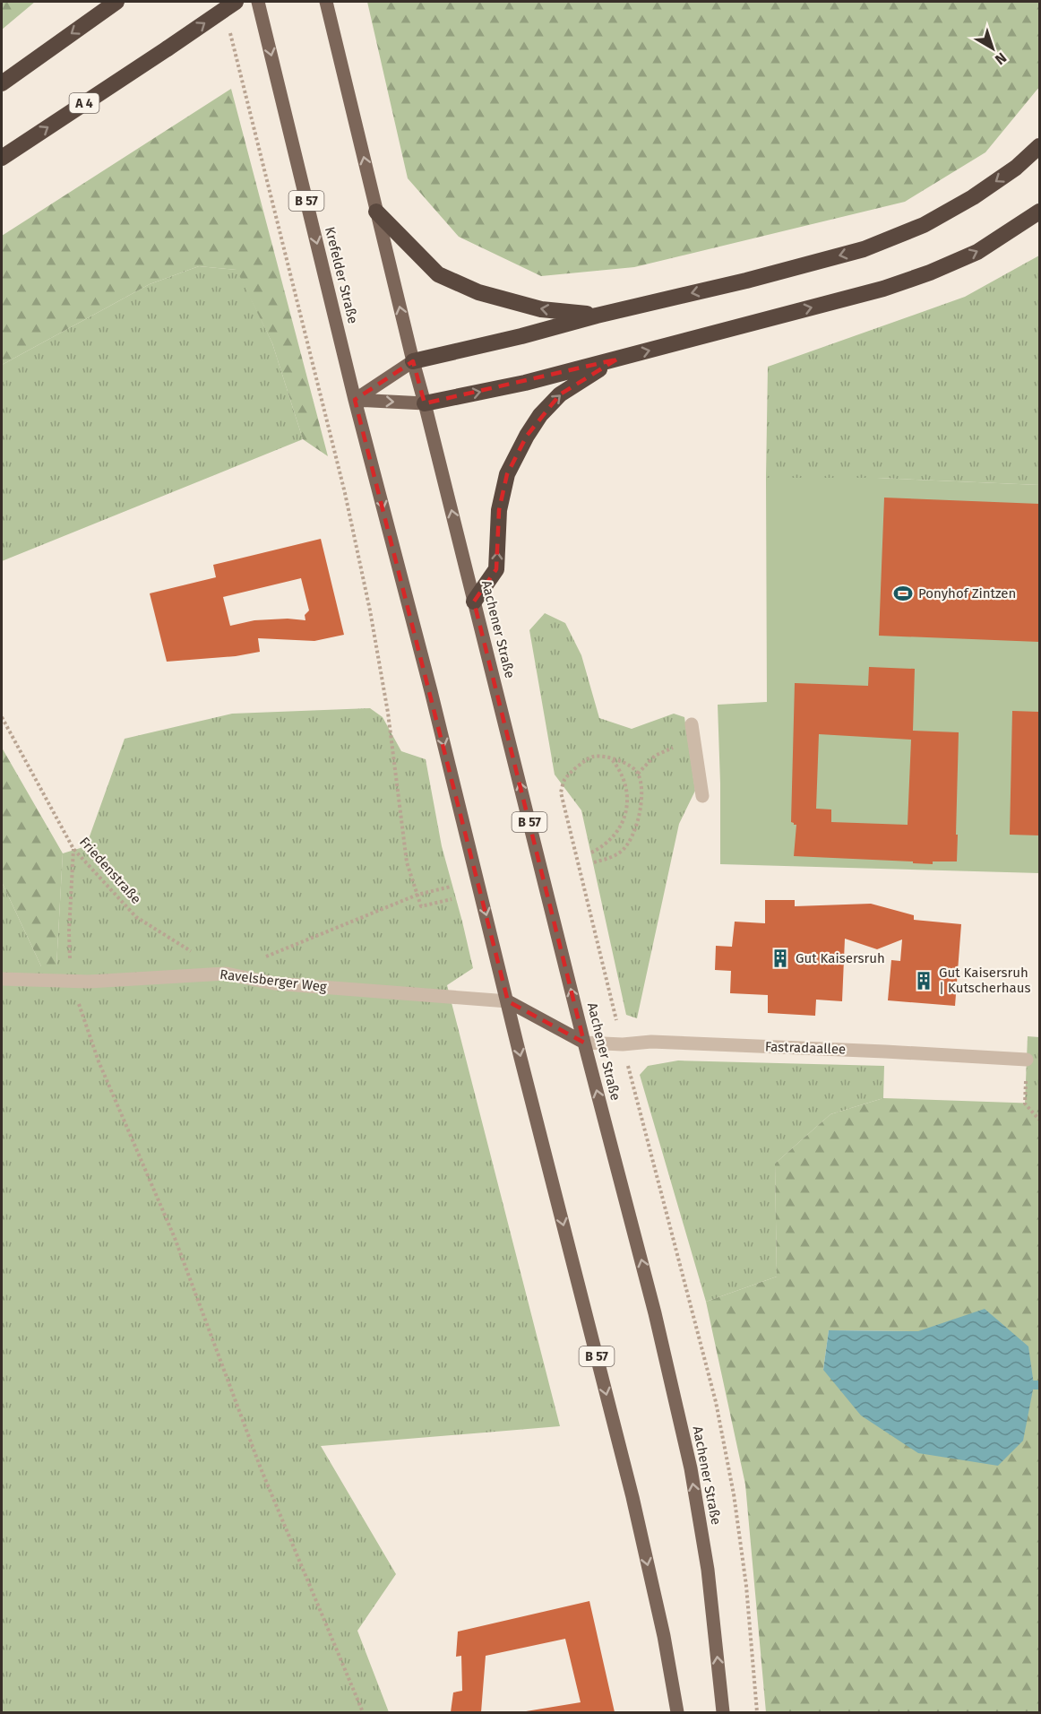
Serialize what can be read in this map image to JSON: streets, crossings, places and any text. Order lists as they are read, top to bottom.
{
  "streets": {
    "highway": ["A 4"],
    "main road": ["B 57", "Krefelder Straße", "Aachener Straße"],
    "lane": ["Ravelsberger Weg", "Fastradaallee"],
    "path": ["Friedenstraße"]
  },
  "crossings": [
    ["B 57", "Krefelder Straße"],
    ["B 57", "Aachener Straße"],
    ["B 57", "Ravelsberger Weg"],
    ["Krefelder Straße", "Ravelsberger Weg"],
    ["Aachener Straße", "Fastradaallee"],
    ["Friedenstraße", "Ravelsberger Weg"]
  ],
  "places": {
    "sports": ["Ponyhof Zintzen"],
    "building": ["Gut Kaisersruh", "Gut Kaisersruh | Kutscherhaus"]
  },
  "north": "bottom right"
}
